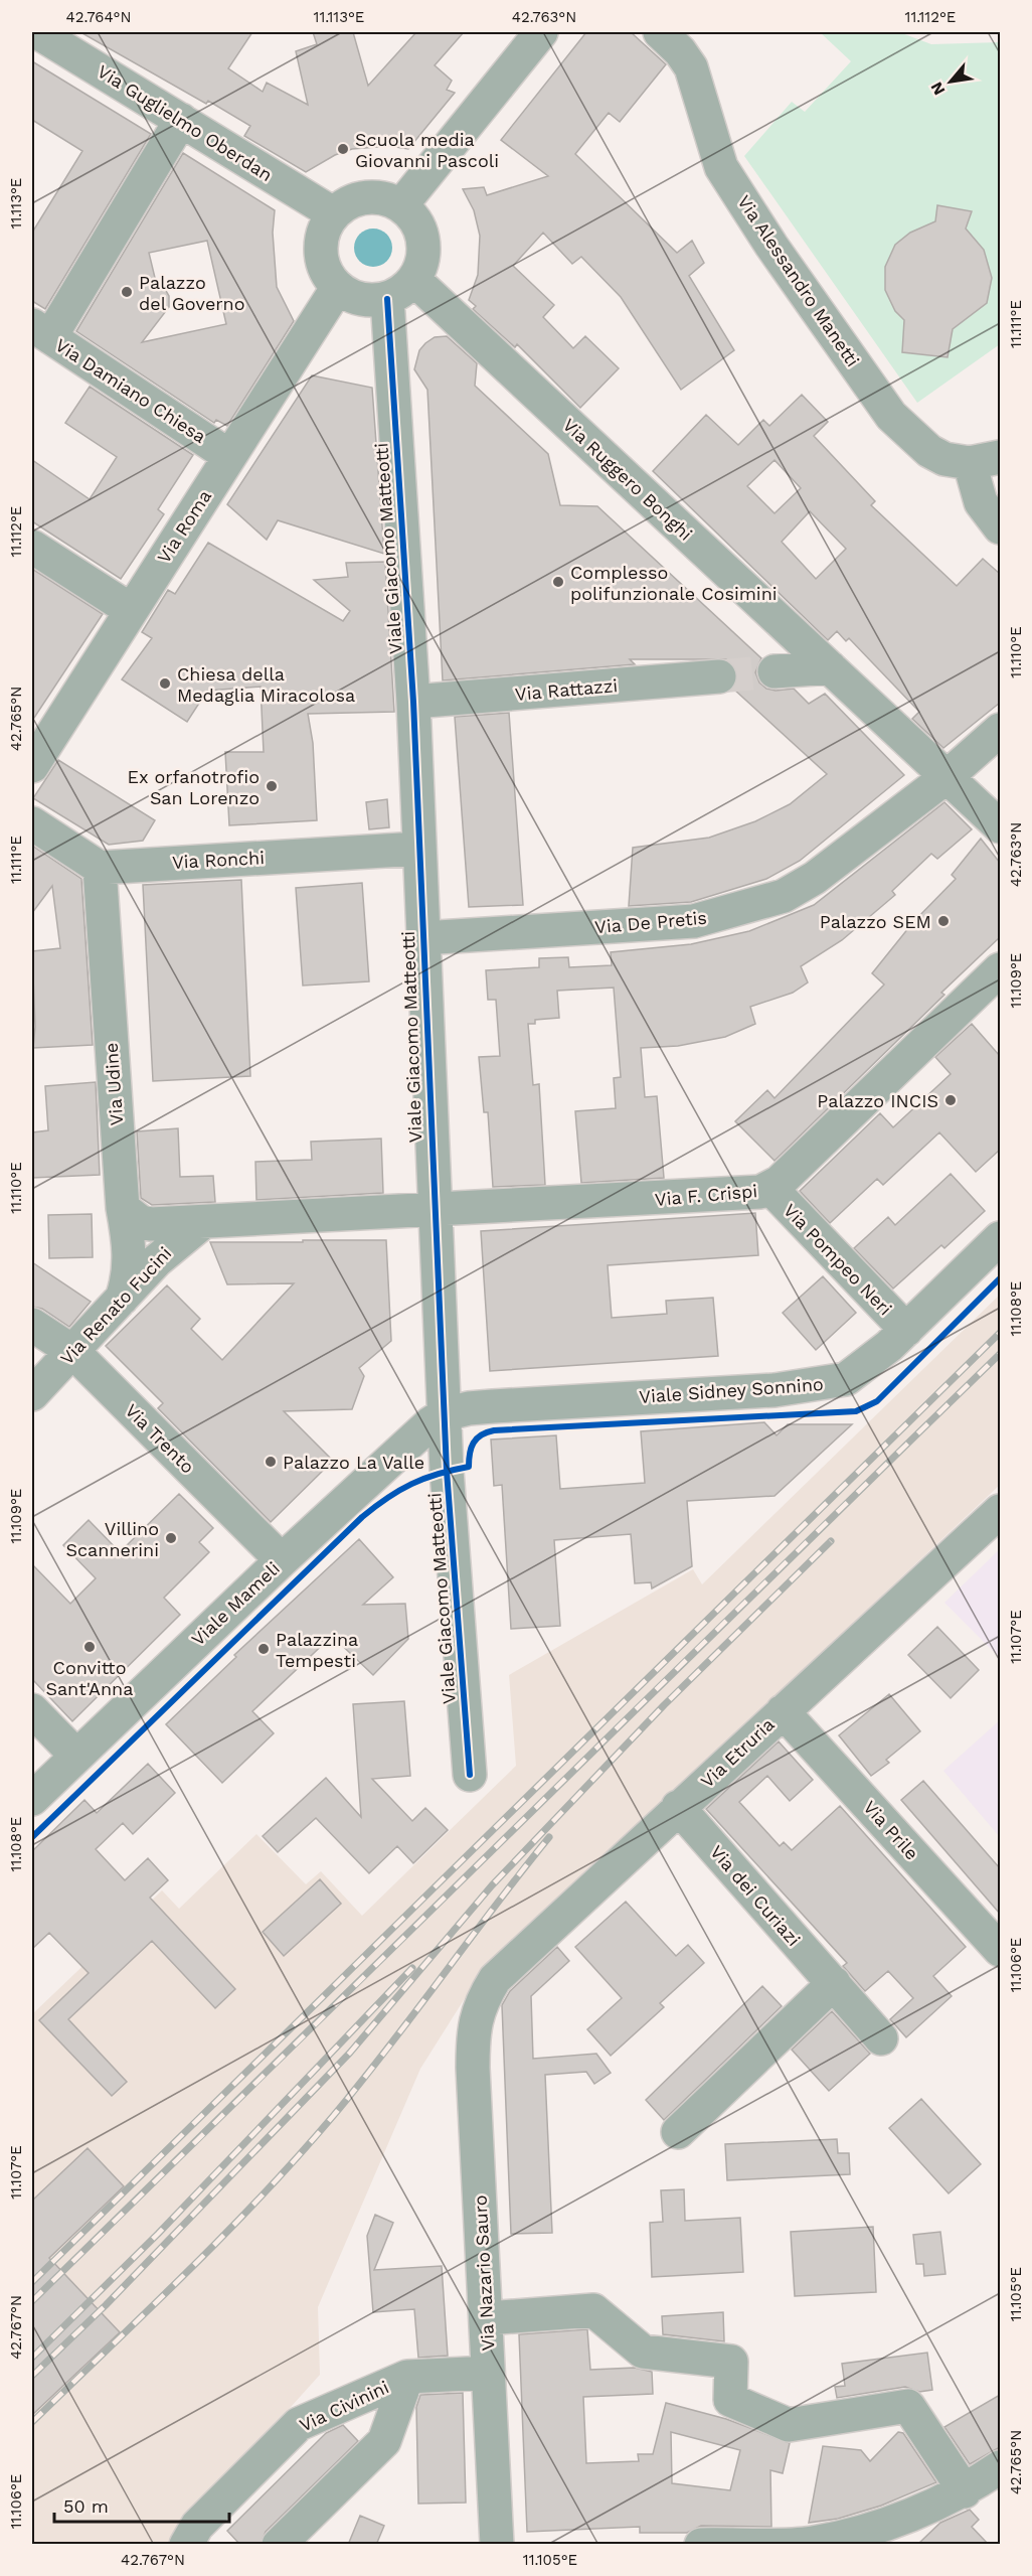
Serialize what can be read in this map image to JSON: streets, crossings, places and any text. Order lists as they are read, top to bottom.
{
  "streets": {
    "street": [
      "Via Guglielmo Oberdan",
      "Via Alessandro Manetti",
      "Via Damiano Chiesa",
      "Via Ruggero Bonghi",
      "Via Roma",
      "Viale Giacomo Matteotti",
      "Via Rattazzi",
      "Via Ronchi",
      "Via De Pretis",
      "Via Udine",
      "Via F. Crispi",
      "Via Pompeo Neri",
      "Via Renato Fucini",
      "Viale Sidney Sonnino",
      "Via Trento",
      "Viale Mameli",
      "Via Etruria",
      "Via Prile",
      "Via dei Curiazi",
      "Via Nazario Sauro",
      "Via Civinini"
    ]
  },
  "crossings": [
    ["Via Guglielmo Oberdan", "Via Ruggero Bonghi"],
    ["Via Guglielmo Oberdan", "Via Roma"],
    ["Via Guglielmo Oberdan", "Viale Giacomo Matteotti"],
    ["Via Damiano Chiesa", "Via Roma"],
    ["Via Ruggero Bonghi", "Via Roma"],
    ["Via Ruggero Bonghi", "Viale Giacomo Matteotti"],
    ["Via Ruggero Bonghi", "Via De Pretis"],
    ["Via Roma", "Viale Giacomo Matteotti"],
    ["Viale Giacomo Matteotti", "Via Rattazzi"],
    ["Viale Giacomo Matteotti", "Via Ronchi"],
    ["Viale Giacomo Matteotti", "Via De Pretis"],
    ["Viale Giacomo Matteotti", "Via F. Crispi"],
    ["Viale Giacomo Matteotti", "Via Renato Fucini"],
    ["Viale Giacomo Matteotti", "Viale Sidney Sonnino"],
    ["Viale Giacomo Matteotti", "Viale Mameli"],
    ["Via Ronchi", "Via Udine"],
    ["Via Udine", "Via Renato Fucini"],
    ["Via F. Crispi", "Via Pompeo Neri"],
    ["Via F. Crispi", "Via Renato Fucini"],
    ["Via Pompeo Neri", "Viale Sidney Sonnino"],
    ["Via Renato Fucini", "Via Trento"],
    ["Viale Sidney Sonnino", "Viale Mameli"],
    ["Via Trento", "Viale Mameli"],
    ["Via Etruria", "Via Prile"],
    ["Via Etruria", "Via dei Curiazi"],
    ["Via Etruria", "Via Nazario Sauro"],
    ["Via Nazario Sauro", "Via Civinini"]
  ],
  "places": [
    "Scuola media Giovanni Pascoli",
    "Palazzo del Governo",
    "Complesso polifunzionale Cosimini",
    "Chiesa della Medaglia Miracolosa",
    "Ex orfanotrofio San Lorenzo",
    "Palazzo SEM",
    "Palazzo INCIS",
    "Palazzo La Valle",
    "Villino Scannerini",
    "Convitto Sant'Anna",
    "Palazzina Tempesti"
  ],
  "scale_bar": "50 m",
  "north": "bottom left",
  "coordinates": [
    "42.764°N",
    "11.113°E",
    "42.763°N",
    "11.112°E",
    "11.111°E",
    "11.110°E",
    "42.765°N",
    "11.109°E",
    "11.108°E",
    "11.107°E",
    "11.106°E",
    "11.105°E",
    "42.767°N"
  ]
}
